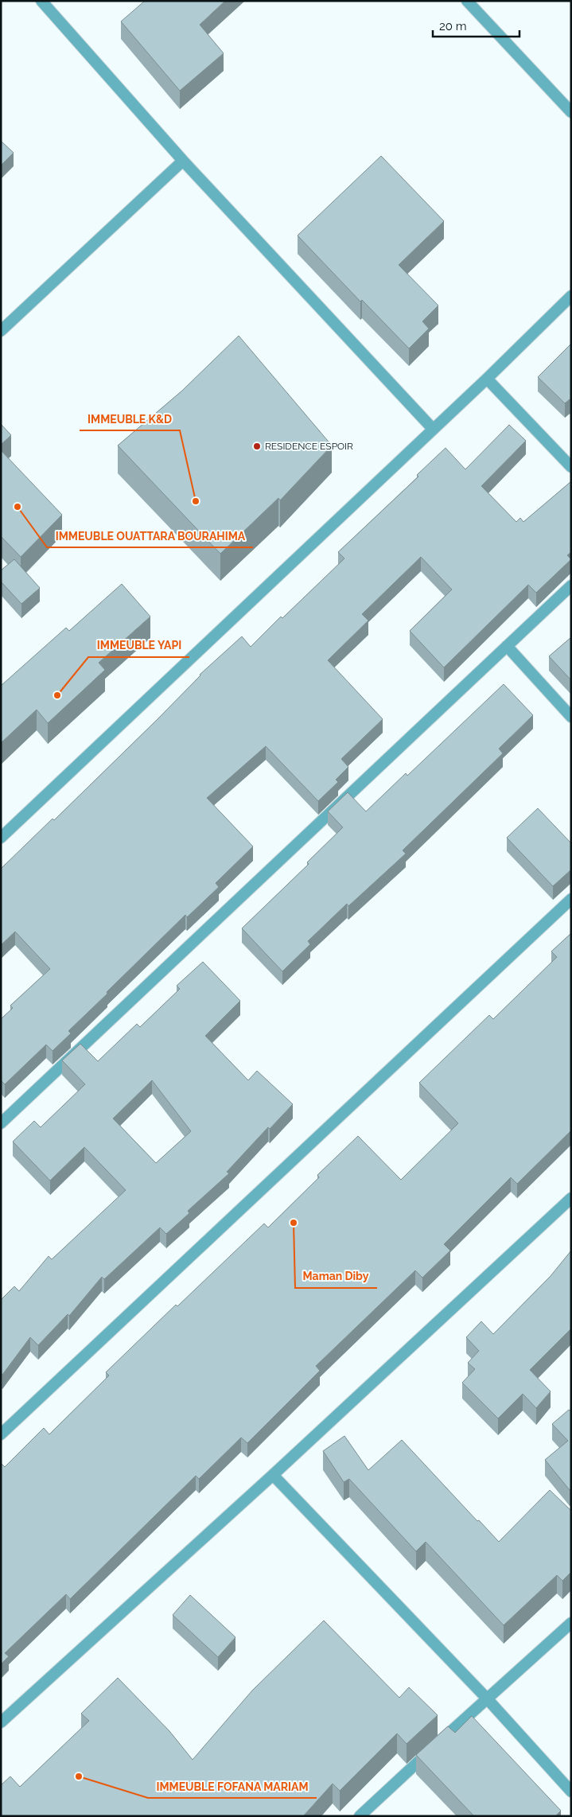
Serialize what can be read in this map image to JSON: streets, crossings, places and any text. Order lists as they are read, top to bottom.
{
  "places": [
    "RESIDENCE ESPOIR",
    "IMMEUBLE K&D",
    "IMMEUBLE OUATTARA BOURAHIMA",
    "IMMEUBLE YAPI",
    "Maman Diby",
    "IMMEUBLE FOFANA MARIAM"
  ],
  "scale_bar": "20 m"
}
